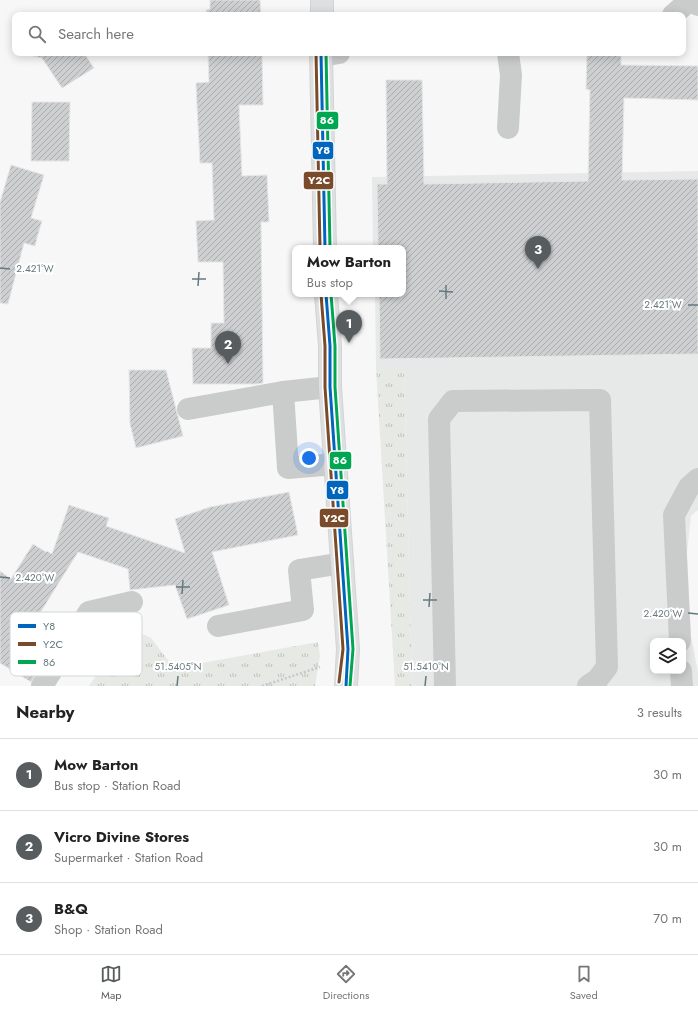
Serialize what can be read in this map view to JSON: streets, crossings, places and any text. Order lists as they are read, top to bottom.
{
  "lines": ["transit line Y8", "transit line Y2C", "transit line 86"],
  "legend": ["Y8", "Y2C", "86"],
  "page": {
    "search": "Search here",
    "pins": ["3", "1", "2"],
    "popup": ["Mow Barton", "Bus stop"],
    "heading": ["Nearby", "3 results"],
    "list": [
      {
        "mark": "1",
        "name": "Mow Barton",
        "note": "Bus stop · Station Road",
        "value": "30 m"
      },
      {
        "mark": "2",
        "name": "Vicro Divine Stores",
        "note": "Supermarket · Station Road",
        "value": "30 m"
      },
      {
        "mark": "3",
        "name": "B&Q",
        "note": "Shop · Station Road",
        "value": "70 m"
      }
    ],
    "nav": ["Map", "Directions", "Saved"]
  },
  "coordinates": [
    "2.421°W",
    "2.420°W",
    "51.5405°N",
    "51.5410°N"
  ]
}
